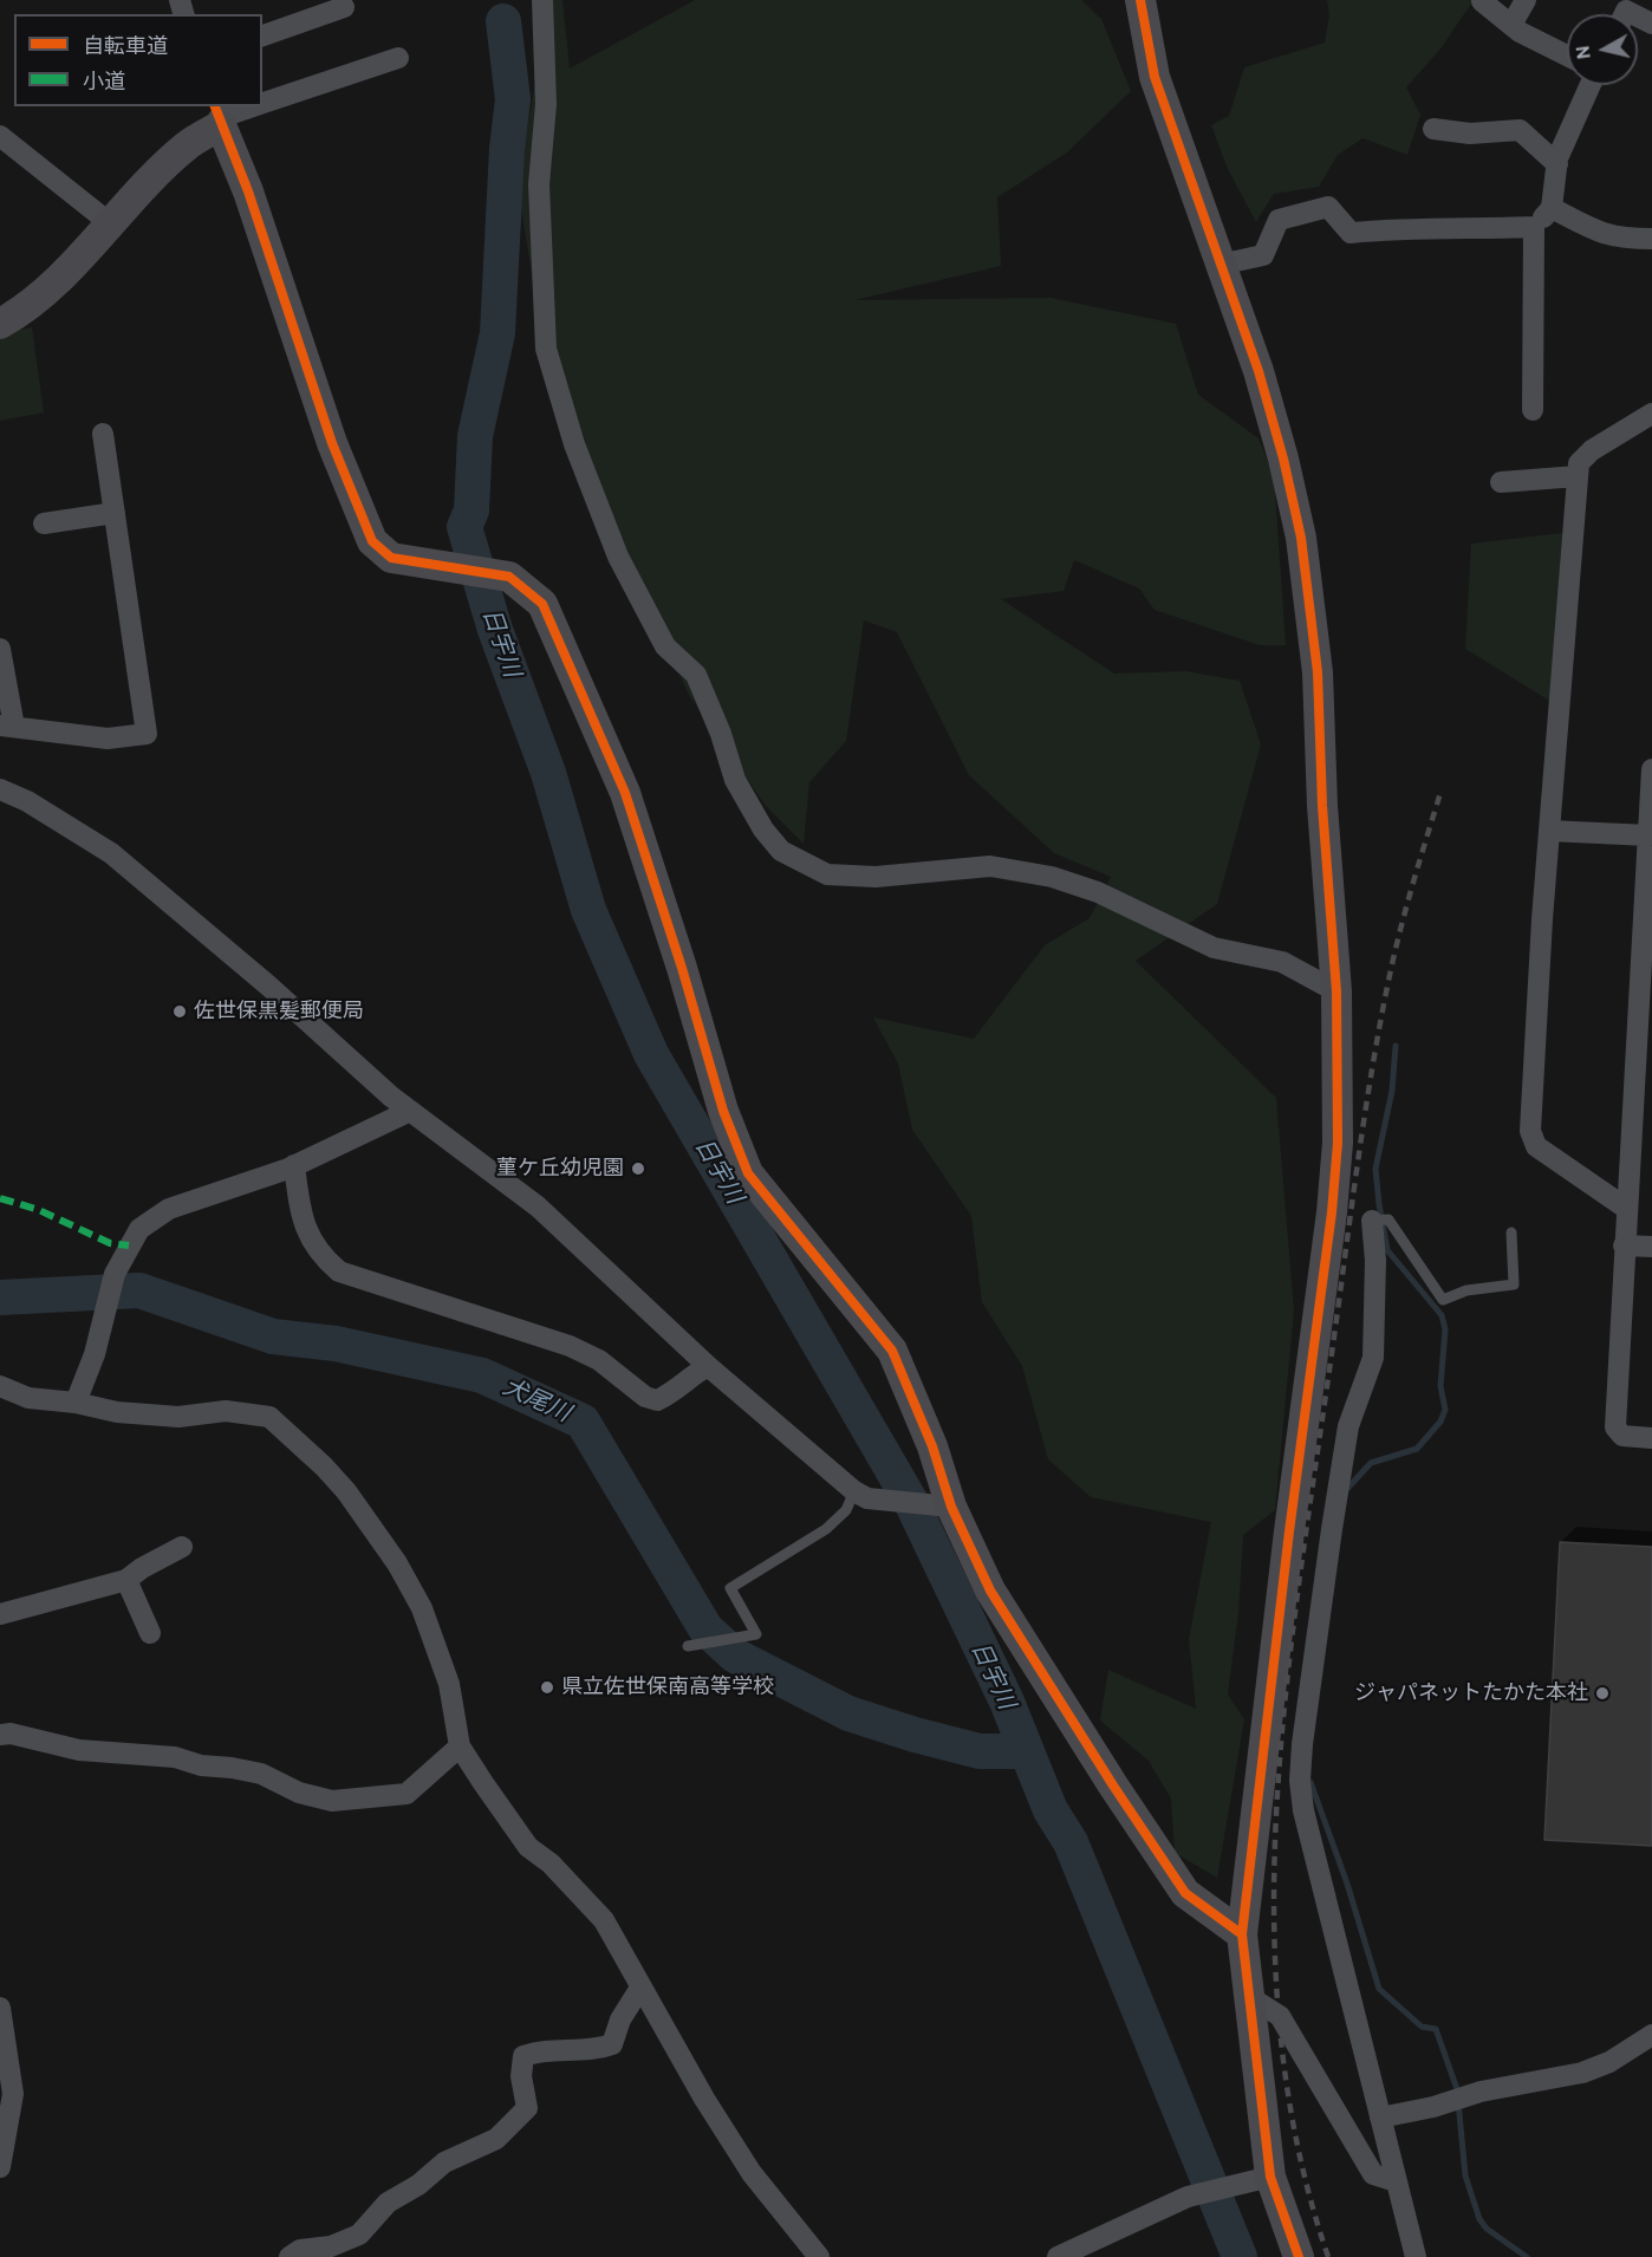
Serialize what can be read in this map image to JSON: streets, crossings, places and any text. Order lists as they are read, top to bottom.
{
  "water": ["日宇川", "犬尾川"],
  "places": [
    "佐世保黒髪郵便局",
    "菫ケ丘幼児園",
    "県立佐世保南高等学校",
    "ジャパネットたかた本社"
  ],
  "legend": ["自転車道", "小道"],
  "north": "left"
}
